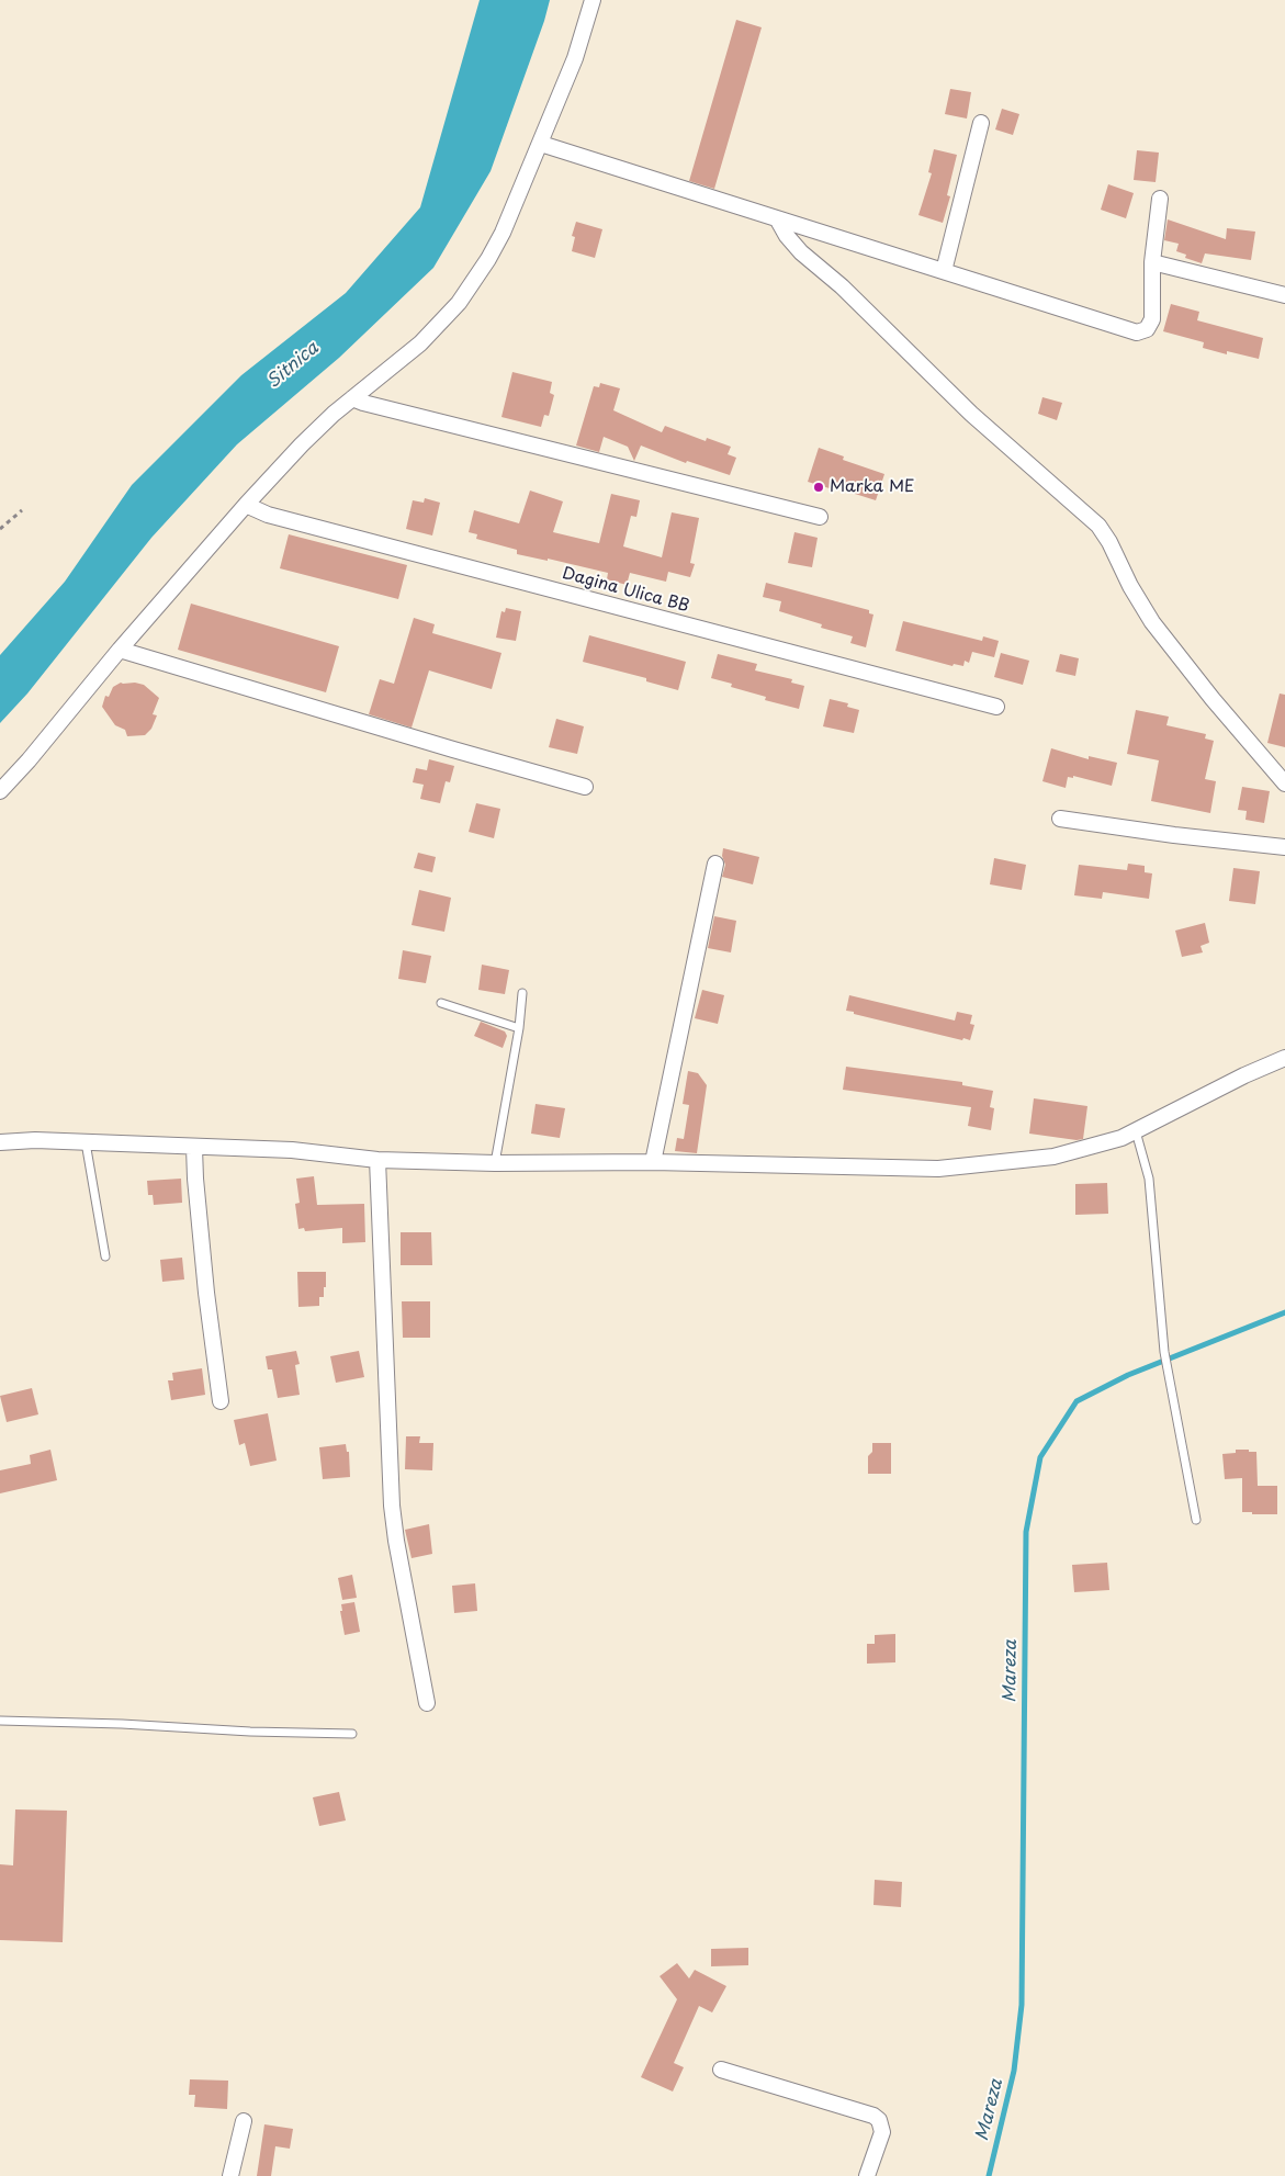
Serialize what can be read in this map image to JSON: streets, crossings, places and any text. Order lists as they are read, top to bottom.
{
  "streets": {
    "street": ["Dagina Ulica BB"]
  },
  "water": ["Sitnica", "Mareza"],
  "places": ["Marka ME"]
}
